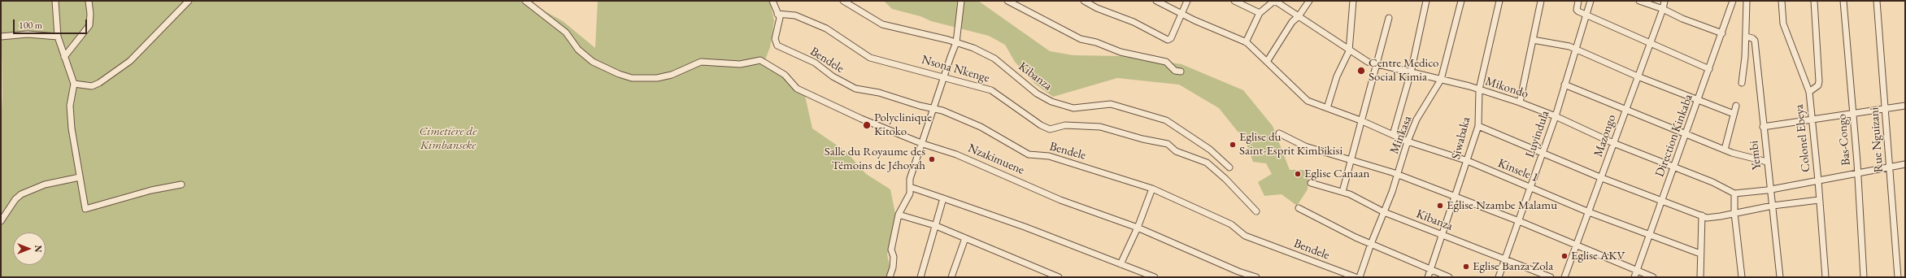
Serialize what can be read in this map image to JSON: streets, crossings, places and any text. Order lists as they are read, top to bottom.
{
  "streets": {
    "street": [
      "Bendele",
      "Nsona Nkenge",
      "Kibanza",
      "Mikondo",
      "Luyindula",
      "Minkasa",
      "Mazongo",
      "Direction Kinkaba",
      "Siwabaka",
      "Colonel Ebeya",
      "Bas-Congo",
      "Rue Nguizani",
      "Yembi",
      "Nzakimuene",
      "Kinsele 1"
    ]
  },
  "crossings": [
    ["Bendele", "Nsona Nkenge"],
    ["Kibanza", "Luyindula"],
    ["Kibanza", "Minkasa"],
    ["Kibanza", "Siwabaka"],
    ["Mikondo", "Luyindula"],
    ["Mikondo", "Minkasa"],
    ["Mikondo", "Mazongo"],
    ["Mikondo", "Direction Kinkaba"],
    ["Mikondo", "Siwabaka"],
    ["Luyindula", "Kinsele 1"],
    ["Minkasa", "Kinsele 1"],
    ["Mazongo", "Kinsele 1"],
    ["Direction Kinkaba", "Kinsele 1"],
    ["Siwabaka", "Kinsele 1"]
  ],
  "parks": ["Cimetière de Kimbanseke"],
  "places": [
    "Centre Medico Social Kimia",
    "Polyclinique Kitoko",
    "Eglise du Saint-Esprit Kimbikisi",
    "Salle du Royaume des Témoins de Jéhovah",
    "Eglise Canaan",
    "Eglise Nzambe Malamu",
    "Eglise AKV",
    "Eglise Banza Zola"
  ],
  "scale_bar": "100 m",
  "north": "right"
}
